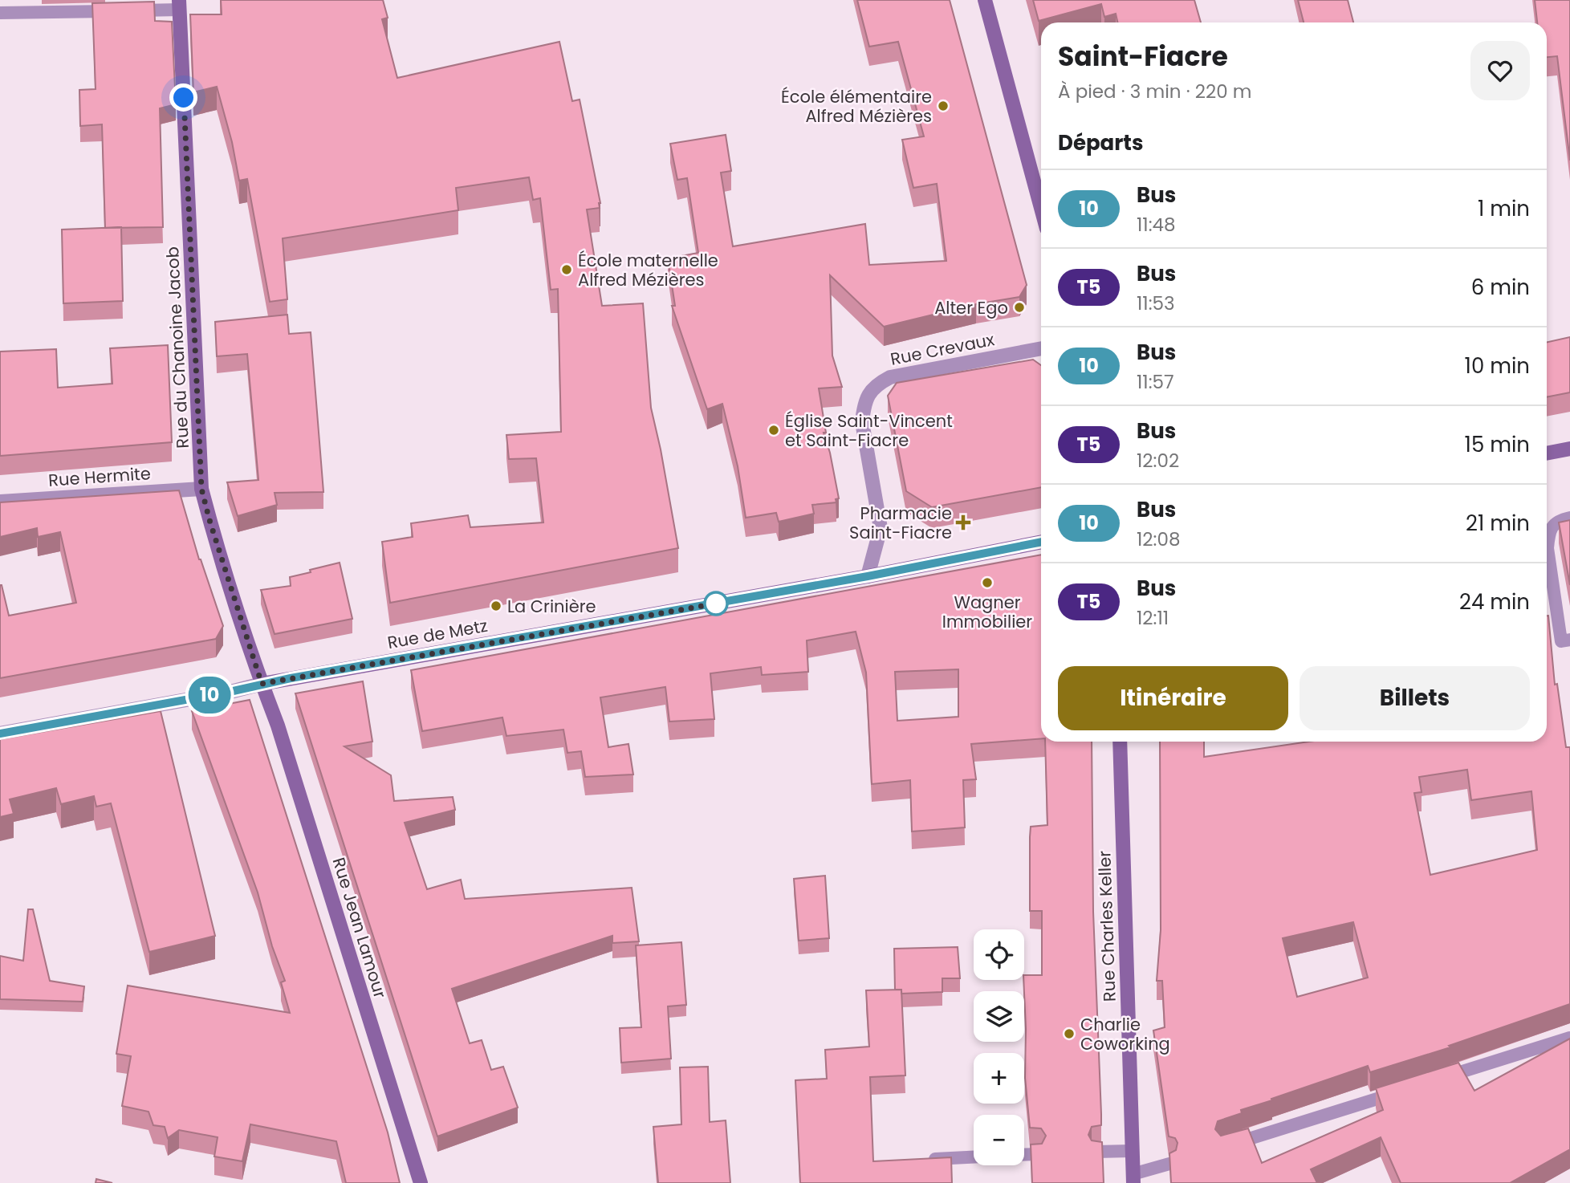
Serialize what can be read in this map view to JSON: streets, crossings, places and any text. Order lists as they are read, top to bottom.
{
  "streets": {
    "main road": [
      "Rue du Chanoine Jacob",
      "Rue de Metz",
      "Rue Charles Keller",
      "Rue Jean Lamour"
    ],
    "street": ["Rue Crevaux", "Rue Hermite"]
  },
  "crossings": [
    ["Rue du Chanoine Jacob", "Rue Hermite"],
    ["Rue du Chanoine Jacob", "Rue de Metz"],
    ["Rue du Chanoine Jacob", "Rue Jean Lamour"],
    ["Rue Crevaux", "Rue de Metz"],
    ["Rue de Metz", "Rue Jean Lamour"]
  ],
  "places": {
    "other": [
      "École élémentaire Alfred Mézières",
      "École maternelle Alfred Mézières",
      "Alter Ego",
      "Église Saint-Vincent et Saint-Fiacre",
      "Wagner Immobilier",
      "La Crinière",
      "Charlie Coworking"
    ],
    "health": ["Pharmacie Saint-Fiacre"]
  },
  "lines": ["bus line 10"],
  "page": {
    "on_map": "10",
    "heading": [
      ["Saint-Fiacre", "À pied · 3 min · 220 m"],
      "Départs"
    ],
    "list": [
      {
        "mark": "10",
        "name": "Bus",
        "note": "11:48",
        "value": "1 min"
      },
      {
        "mark": "T5",
        "name": "Bus",
        "note": "11:53",
        "value": "6 min"
      },
      {
        "mark": "10",
        "name": "Bus",
        "note": "11:57",
        "value": "10 min"
      },
      {
        "mark": "T5",
        "name": "Bus",
        "note": "12:02",
        "value": "15 min"
      },
      {
        "mark": "10",
        "name": "Bus",
        "note": "12:08",
        "value": "21 min"
      },
      {
        "mark": "T5",
        "name": "Bus",
        "note": "12:11",
        "value": "24 min"
      }
    ],
    "buttons": ["Itinéraire", "Billets"],
    "map_buttons": ["+", "−"]
  }
}
